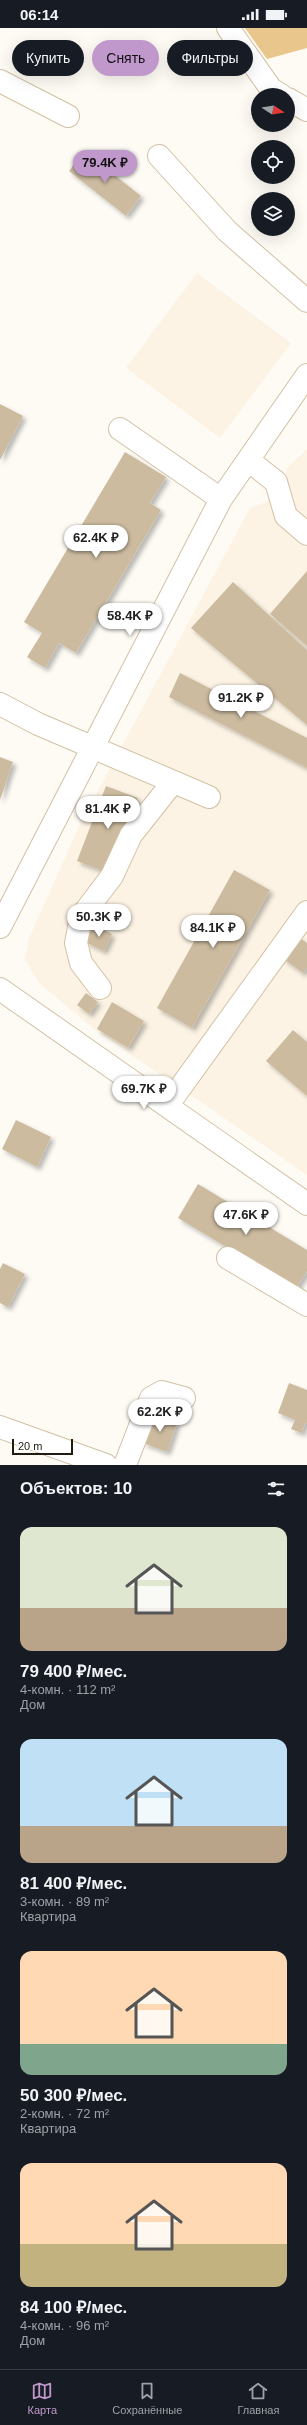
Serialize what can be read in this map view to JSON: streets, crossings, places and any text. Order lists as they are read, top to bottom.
{
  "scale_bar": "20 m",
  "north": "right",
  "page": {
    "status": "06:14",
    "chip": ["Купить", "Снять", "Фильтры"],
    "price": [
      "79.4K ₽",
      "62.4K ₽",
      "58.4K ₽",
      "91.2K ₽",
      "81.4K ₽",
      "50.3K ₽",
      "84.1K ₽",
      "69.7K ₽",
      "47.6K ₽",
      "62.2K ₽"
    ],
    "scale": "20 m",
    "heading": "Объектов: 10",
    "list": [
      {
        "name": "79 400 ₽/мес.",
        "note": "4-комн. · 112 m² · Дом"
      },
      {
        "name": "81 400 ₽/мес.",
        "note": "3-комн. · 89 m² · Квартира"
      },
      {
        "name": "50 300 ₽/мес.",
        "note": "2-комн. · 72 m² · Квартира"
      },
      {
        "name": "84 100 ₽/мес.",
        "note": "4-комн. · 96 m² · Дом"
      }
    ],
    "tabs": ["Карта", "Сохранённые", "Главная"]
  }
}
